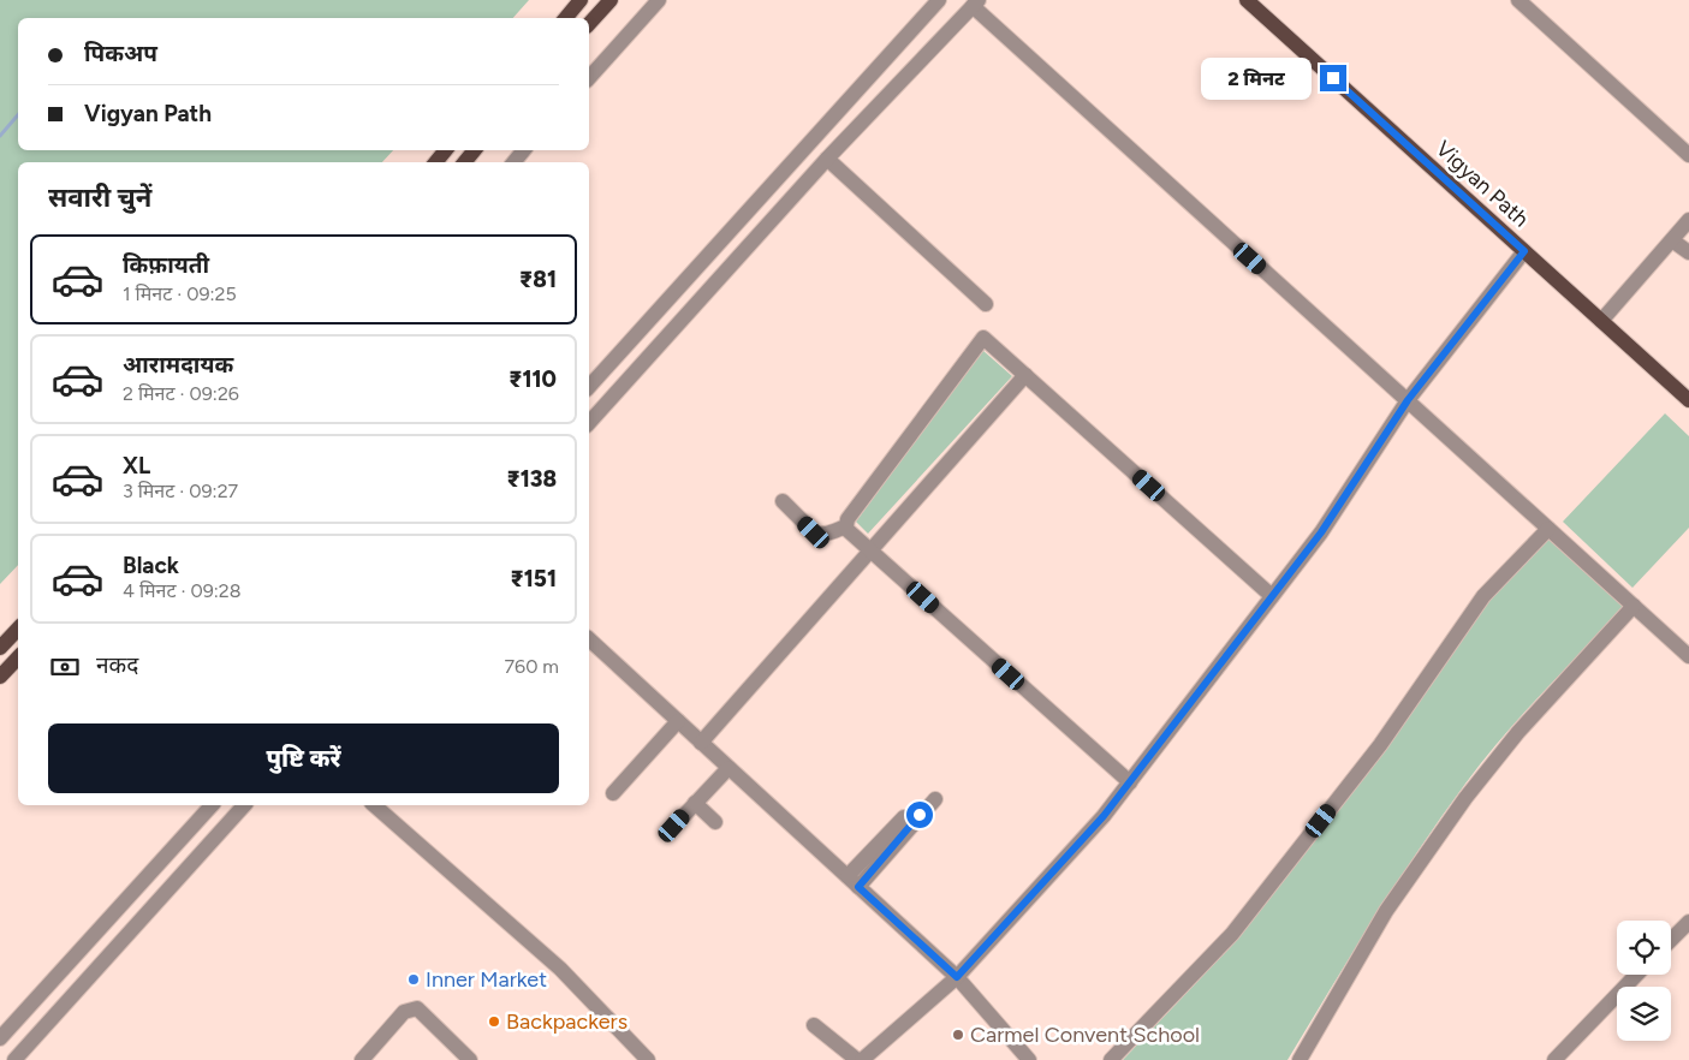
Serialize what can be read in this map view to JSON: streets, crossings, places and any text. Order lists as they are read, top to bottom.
{
  "streets": {
    "main road": ["Vigyan Path"]
  },
  "places": ["Inner Market", "Backpackers", "Carmel Convent School"],
  "page": {
    "banner": ["पिकअप", "Vigyan Path"],
    "bubble": "2 मिनट",
    "heading": "सवारी चुनें",
    "list": [
      {
        "name": "किफ़ायती",
        "note": "1 मिनट · 09:25",
        "value": "₹81"
      },
      {
        "name": "आरामदायक",
        "note": "2 मिनट · 09:26",
        "value": "₹110"
      },
      {
        "name": "XL",
        "note": "3 मिनट · 09:27",
        "value": "₹138"
      },
      {
        "name": "Black",
        "note": "4 मिनट · 09:28",
        "value": "₹151"
      }
    ],
    "pay": ["नकद", "760 m"],
    "buttons": "पुष्टि करें"
  }
}
